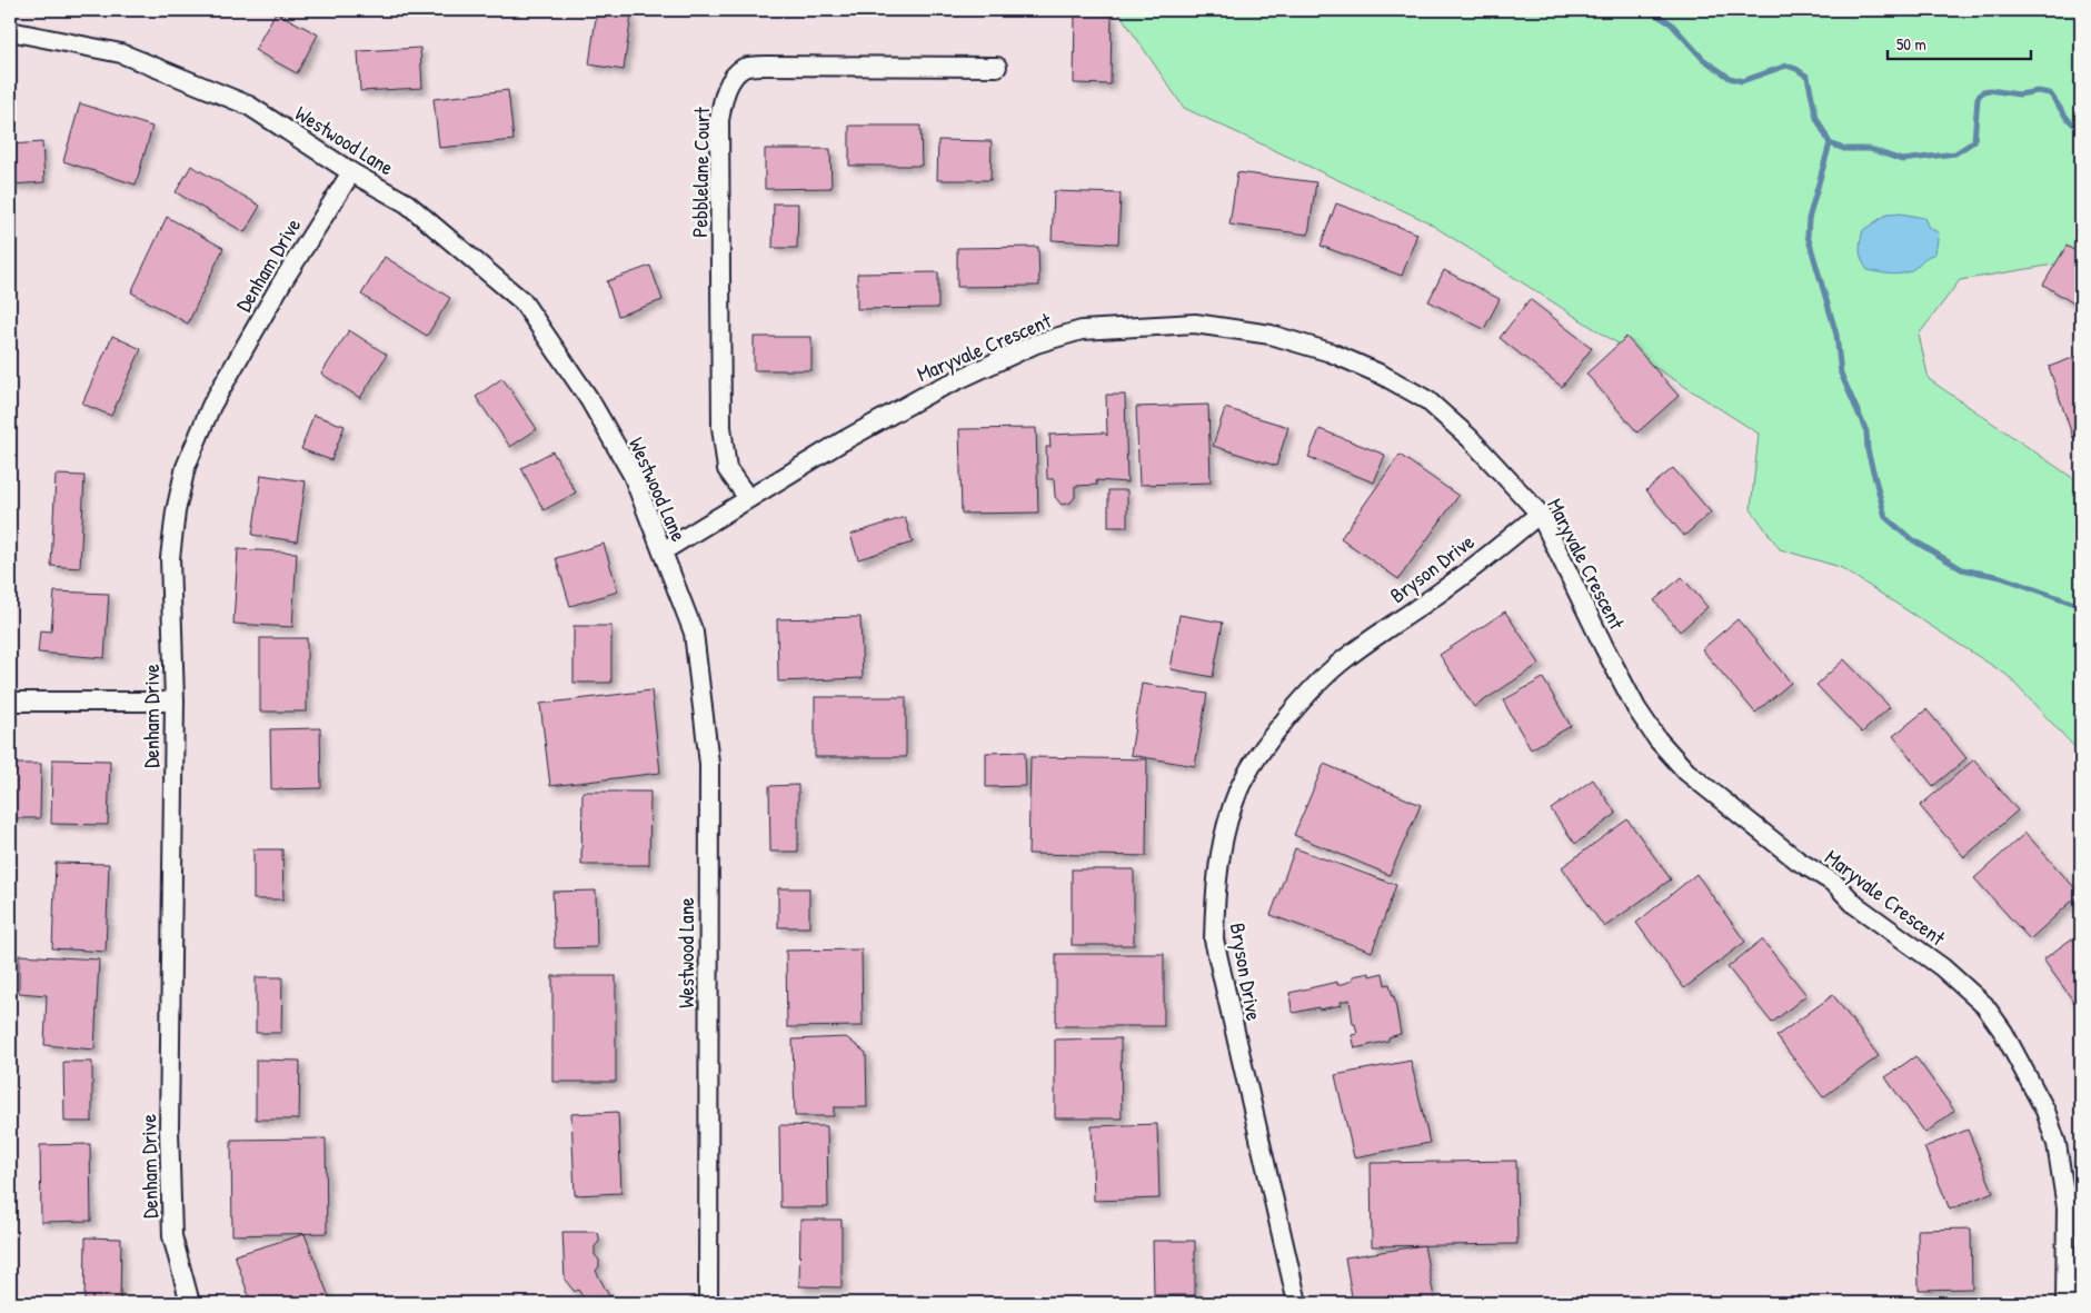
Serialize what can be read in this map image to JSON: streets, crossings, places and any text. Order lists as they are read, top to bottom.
{
  "streets": {
    "street": [
      "Westwood Lane",
      "Pebblelane Court",
      "Denham Drive",
      "Maryvale Crescent",
      "Bryson Drive"
    ]
  },
  "crossings": [
    ["Westwood Lane", "Denham Drive"],
    ["Westwood Lane", "Maryvale Crescent"],
    ["Pebblelane Court", "Maryvale Crescent"],
    ["Maryvale Crescent", "Bryson Drive"]
  ],
  "scale_bar": "50 m"
}
